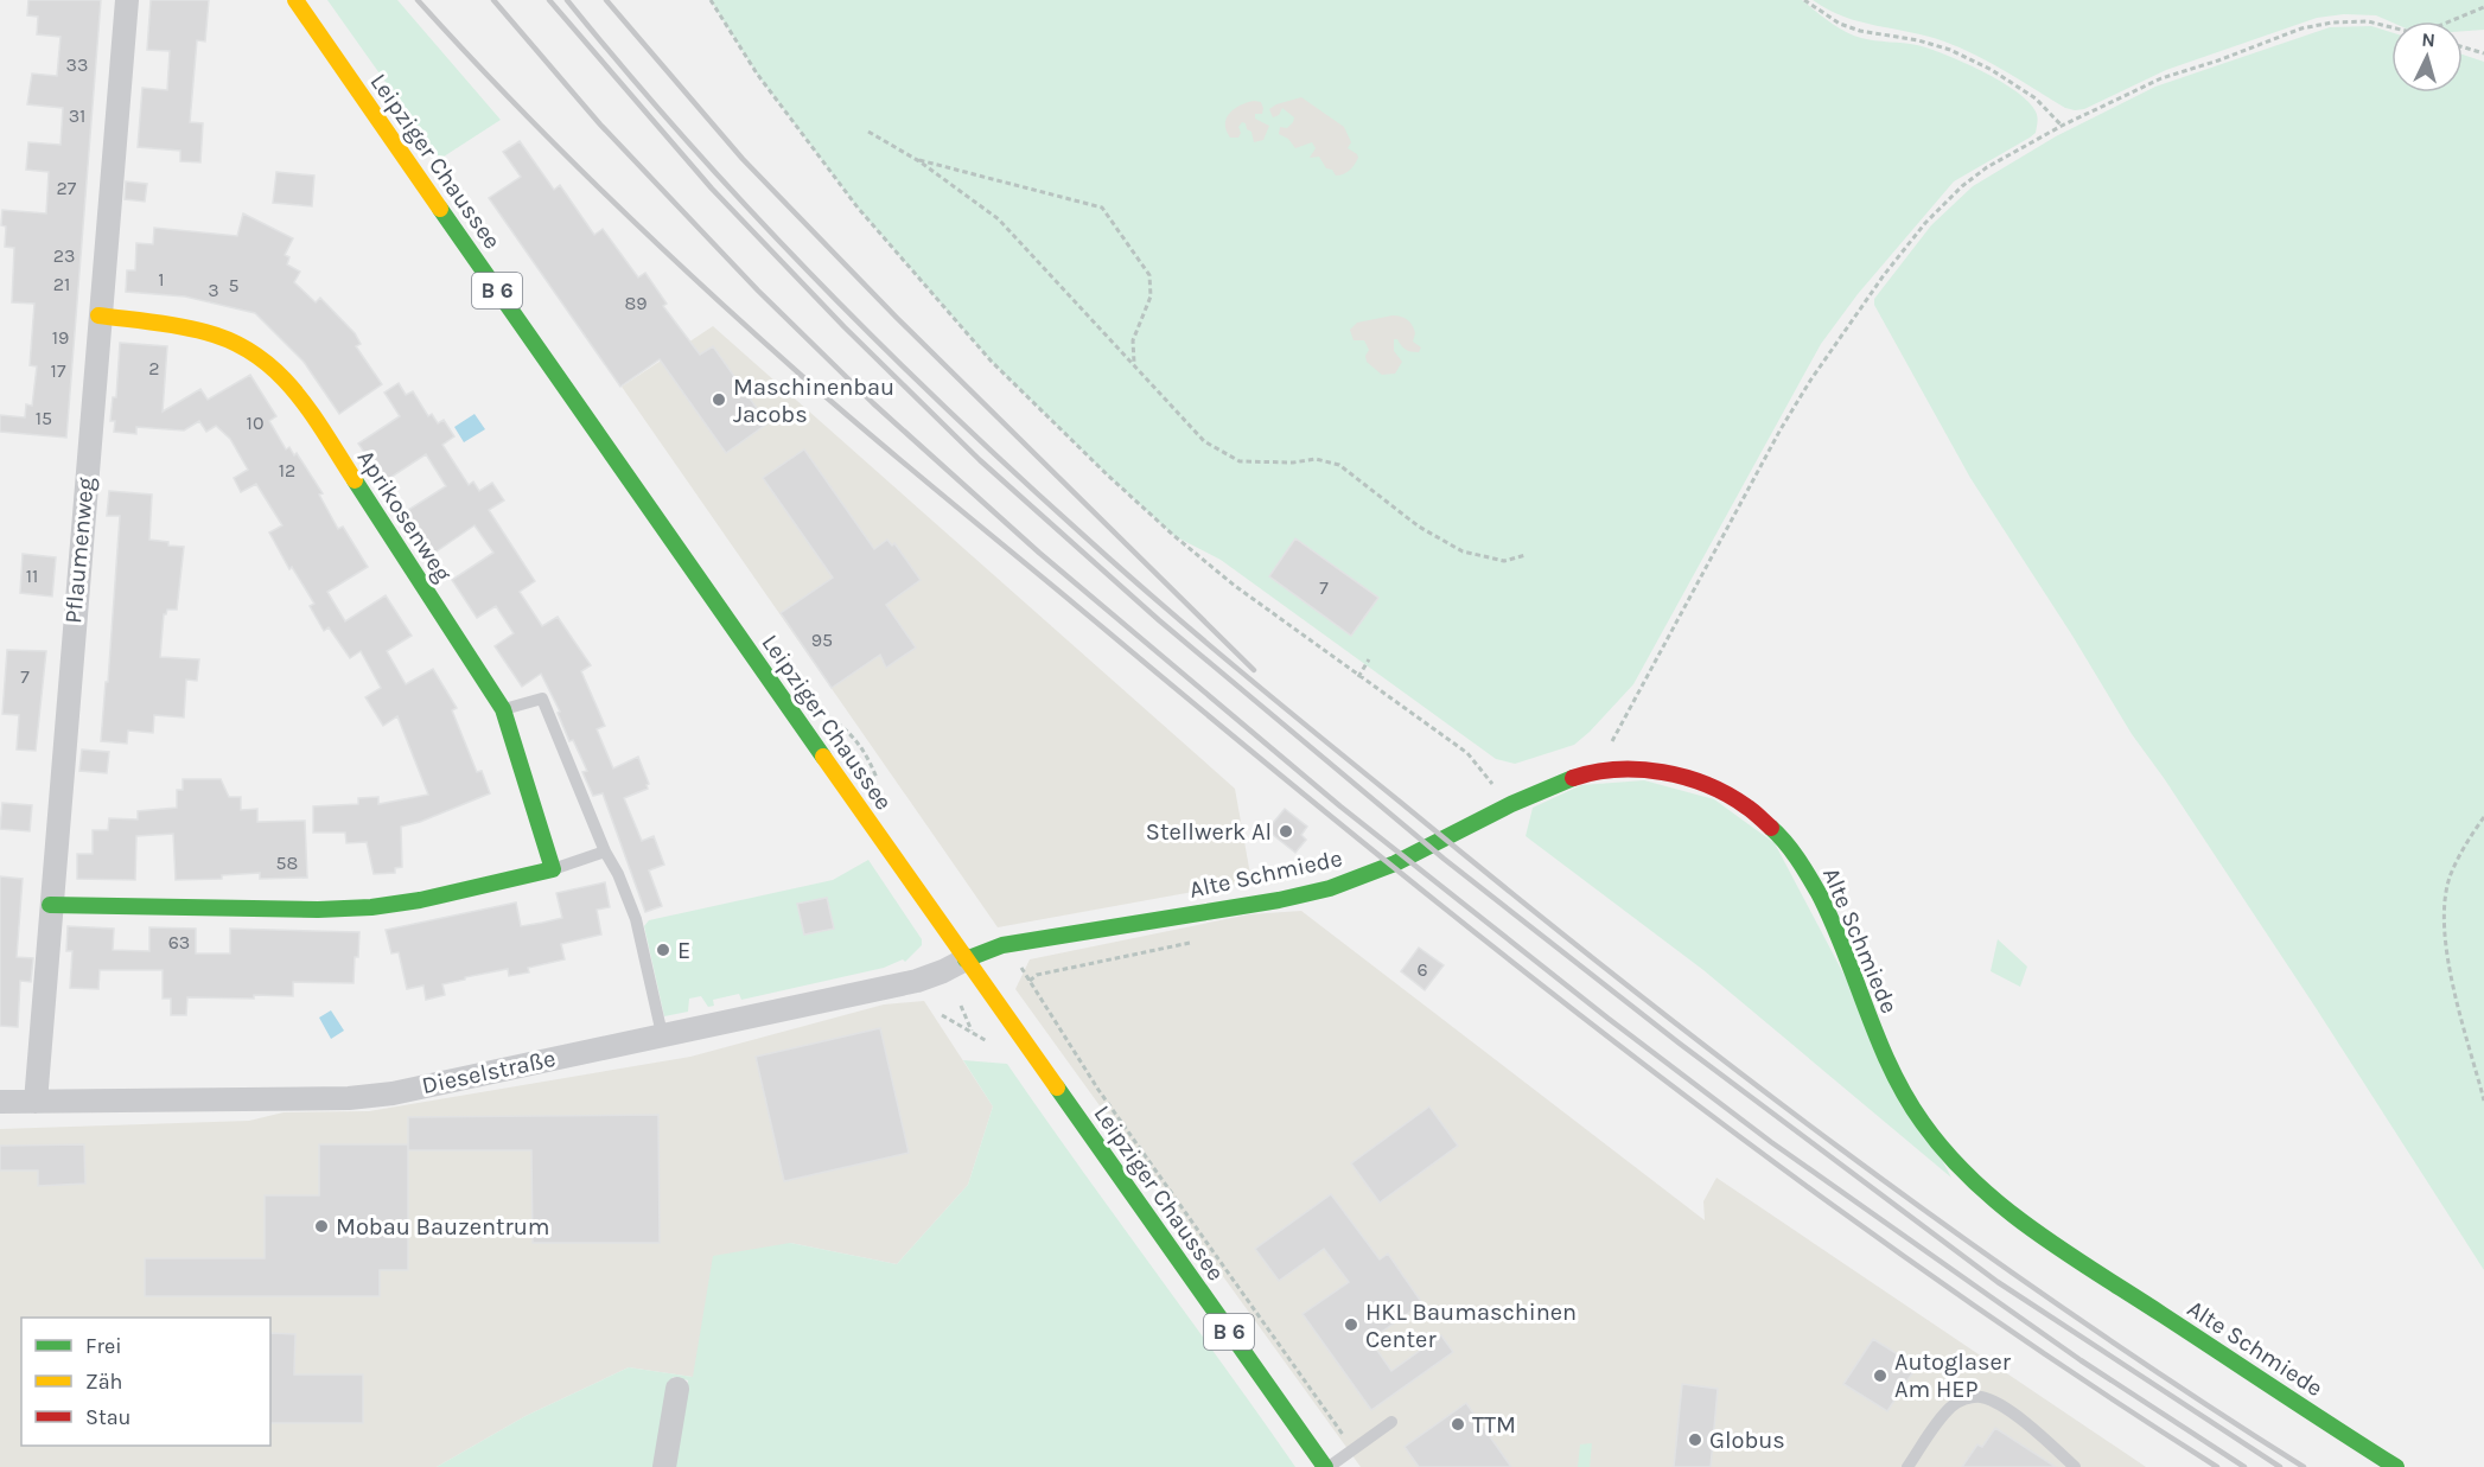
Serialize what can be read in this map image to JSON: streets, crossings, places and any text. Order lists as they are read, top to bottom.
{
  "streets": {
    "street": [
      "Leipziger Chaussee",
      "B 6",
      "Aprikosenweg",
      "Pflaumenweg",
      "Alte Schmiede",
      "Dieselstraße"
    ]
  },
  "crossings": [
    ["Leipziger Chaussee", "Alte Schmiede"],
    ["Leipziger Chaussee", "Dieselstraße"],
    ["Aprikosenweg", "Pflaumenweg"],
    ["Pflaumenweg", "Dieselstraße"],
    ["Alte Schmiede", "Dieselstraße"]
  ],
  "places": [
    "Maschinenbau Jacobs",
    "Stellwerk Al",
    "E",
    "Mobau Bauzentrum",
    "HKL Baumaschinen Center",
    "Autoglaser Am HEP",
    "TTM",
    "Globus"
  ],
  "house_numbers": [
    "33",
    "31",
    "27",
    "23",
    "1",
    "21",
    "5",
    "3",
    "89",
    "19",
    "2",
    "17",
    "15",
    "10",
    "12",
    "11",
    "7",
    "95",
    "7",
    "58",
    "63",
    "6"
  ],
  "legend": ["Frei", "Zäh", "Stau"],
  "north": "top"
}
